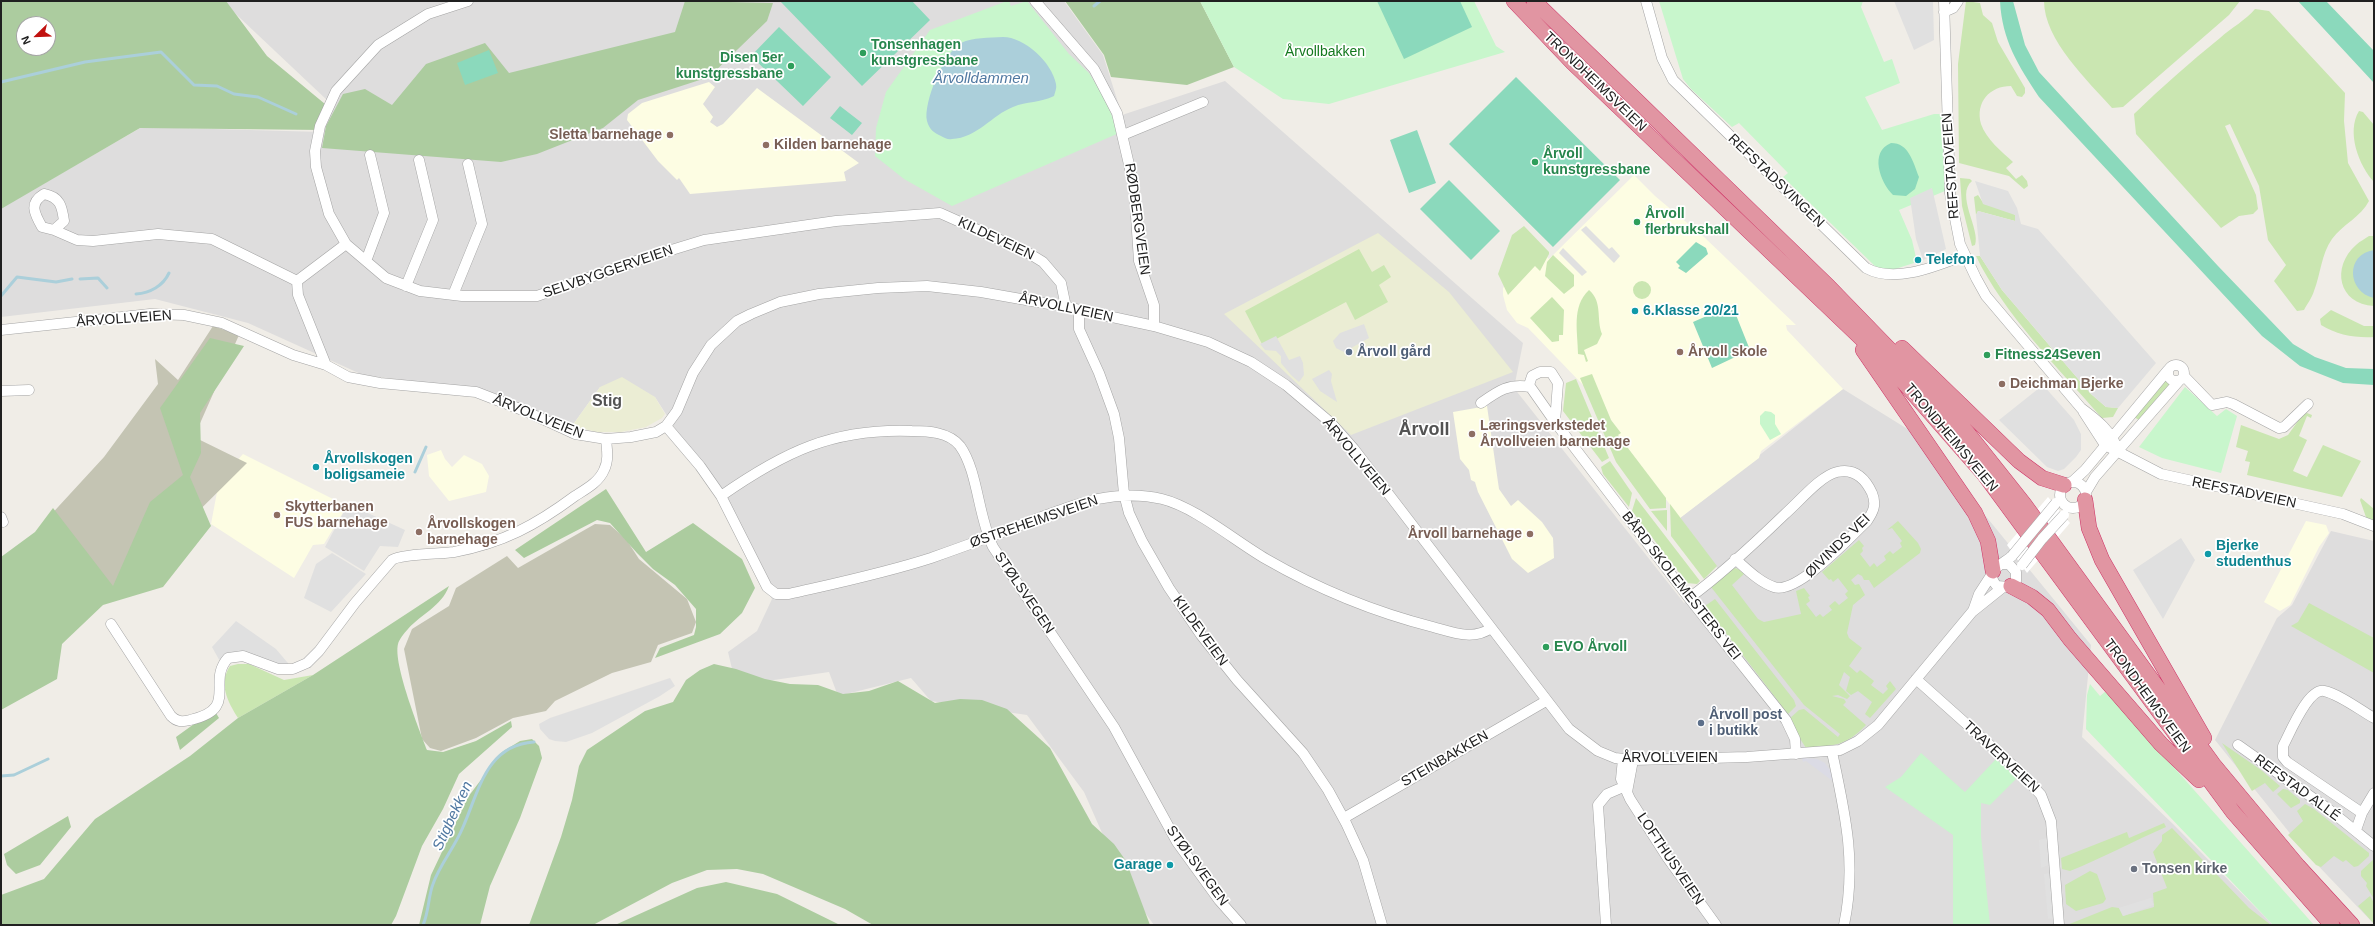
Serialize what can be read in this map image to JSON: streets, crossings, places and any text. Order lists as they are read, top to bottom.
{
  "streets": {
    "highway": ["TRONDHEIMSVEIEN"],
    "street": [
      "REFSTADVEIEN",
      "REFSTADSVINGEN",
      "RØDBERGVEIEN",
      "KILDEVEIEN",
      "SELVBYGGERVEIEN",
      "ÅRVOLLVEIEN",
      "ØSTREHEIMSVEIEN",
      "ØIVINDS VEI",
      "BÅRD SKOLEMESTERS VEI",
      "STØLSVEGEN",
      "TRAVERVEIEN",
      "STEINBAKKEN",
      "REFSTAD ALLÉ",
      "LOFTHUSVEIEN"
    ]
  },
  "crossings": [
    ["REFSTADVEIEN", "REFSTADSVINGEN"],
    ["RØDBERGVEIEN", "ÅRVOLLVEIEN"],
    ["KILDEVEIEN", "SELVBYGGERVEIEN"],
    ["KILDEVEIEN", "ÅRVOLLVEIEN"],
    ["KILDEVEIEN", "ØSTREHEIMSVEIEN"],
    ["KILDEVEIEN", "STEINBAKKEN"],
    ["ÅRVOLLVEIEN", "ØSTREHEIMSVEIEN"],
    ["ÅRVOLLVEIEN", "BÅRD SKOLEMESTERS VEI"],
    ["ÅRVOLLVEIEN", "TRAVERVEIEN"],
    ["ÅRVOLLVEIEN", "STEINBAKKEN"],
    ["ÅRVOLLVEIEN", "LOFTHUSVEIEN"],
    ["ØSTREHEIMSVEIEN", "STØLSVEGEN"],
    ["ØIVINDS VEI", "BÅRD SKOLEMESTERS VEI"]
  ],
  "districts": ["Stig", "Årvoll"],
  "water": ["Årvolldammen", "Stigbekken"],
  "parks": ["Årvollbakken"],
  "places": [
    "Tonsenhagen kunstgressbane",
    "Disen 5er kunstgressbane",
    "Sletta barnehage",
    "Kilden barnehage",
    "Årvoll kunstgressbane",
    "Årvoll flerbrukshall",
    "Telefon",
    "6.Klasse 20/21",
    "Årvoll gård",
    "Årvoll skole",
    "Fitness24Seven",
    "Deichman Bjerke",
    "Læringsverkstedet Årvollveien barnehage",
    "Årvollskogen boligsameie",
    "Skytterbanen FUS barnehage",
    "Årvollskogen barnehage",
    "Årvoll barnehage",
    "Bjerke studenthus",
    "EVO Årvoll",
    "Årvoll post i butikk",
    "Garage",
    "Tonsen kirke"
  ],
  "north": "bottom left"
}
